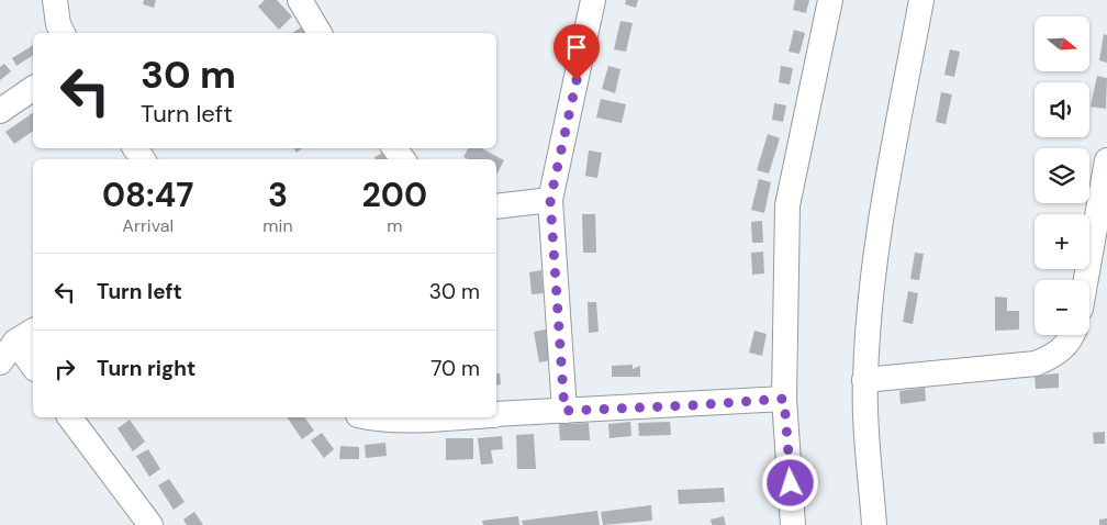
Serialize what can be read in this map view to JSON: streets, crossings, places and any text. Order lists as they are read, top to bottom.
{
  "north": "right",
  "page": {
    "map_buttons": ["+", "−"],
    "turn": ["30 m", "Turn left"],
    "eta": [
      "08:47",
      "Arrival",
      "3",
      "min",
      "200",
      "m"
    ],
    "list": [
      {
        "name": "Turn left",
        "value": "30 m"
      },
      {
        "name": "Turn right",
        "value": "70 m"
      }
    ]
  }
}
